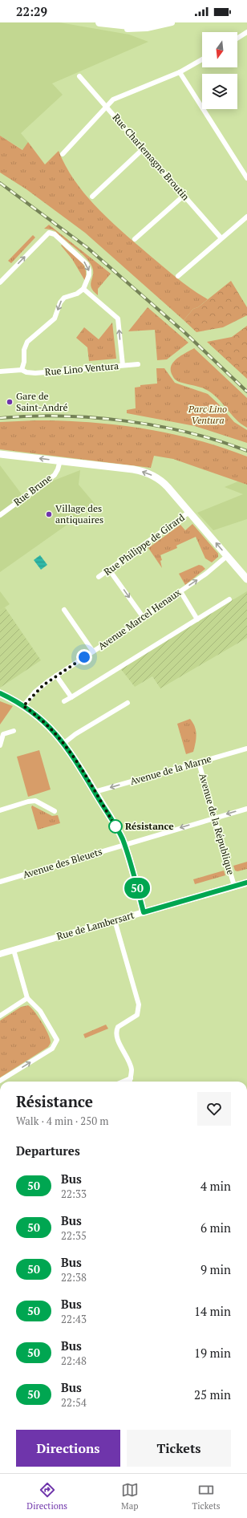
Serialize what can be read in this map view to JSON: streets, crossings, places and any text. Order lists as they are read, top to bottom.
{
  "streets": {
    "main road": ["Rue de Lambersart"],
    "street": [
      "Rue Charlemagne Broutin",
      "Rue Lino Ventura",
      "Rue Brune",
      "Rue Philippe de Girard",
      "Avenue Marcel Henaux",
      "Avenue de la Marne",
      "Avenue de la République",
      "Avenue des Bleuets"
    ]
  },
  "crossings": [
    ["Avenue de la Marne", "Avenue de la République"],
    ["Avenue de la République", "Avenue des Bleuets"],
    ["Avenue de la République", "Rue de Lambersart"]
  ],
  "one_way": ["Avenue de la Marne", "Avenue des Bleuets"],
  "parks": ["Parc Lino Ventura"],
  "places": ["Gare de Saint-André", "Village des antiquaires", "Résistance"],
  "lines": ["bus line 50"],
  "north": "bottom",
  "page": {
    "status": "22:29",
    "on_map": "50",
    "heading": [
      ["Résistance", "Walk · 4 min · 250 m"],
      "Departures"
    ],
    "list": [
      {
        "mark": "50",
        "name": "Bus",
        "note": "22:33",
        "value": "4 min"
      },
      {
        "mark": "50",
        "name": "Bus",
        "note": "22:35",
        "value": "6 min"
      },
      {
        "mark": "50",
        "name": "Bus",
        "note": "22:38",
        "value": "9 min"
      },
      {
        "mark": "50",
        "name": "Bus",
        "note": "22:43",
        "value": "14 min"
      },
      {
        "mark": "50",
        "name": "Bus",
        "note": "22:48",
        "value": "19 min"
      },
      {
        "mark": "50",
        "name": "Bus",
        "note": "22:54",
        "value": "25 min"
      }
    ],
    "buttons": ["Directions", "Tickets"],
    "tabs": ["Directions", "Map", "Tickets"]
  }
}
